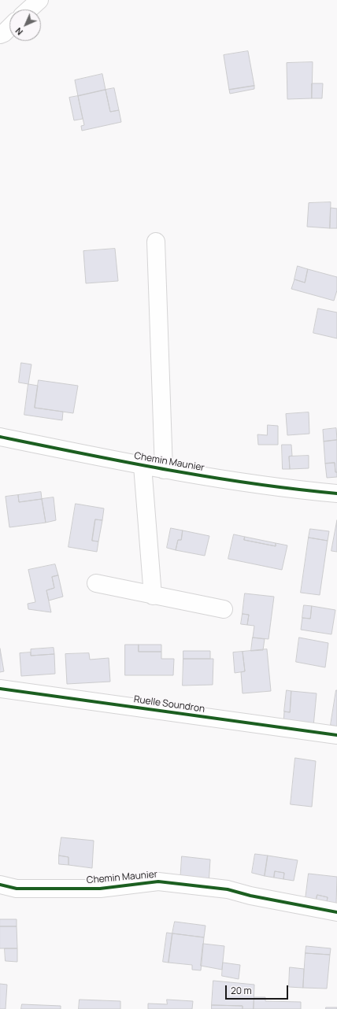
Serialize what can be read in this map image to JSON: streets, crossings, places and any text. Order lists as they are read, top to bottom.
{
  "streets": {
    "street": ["Chemin Maunier", "Ruelle Soundron"]
  },
  "scale_bar": "20 m",
  "north": "bottom left"
}
